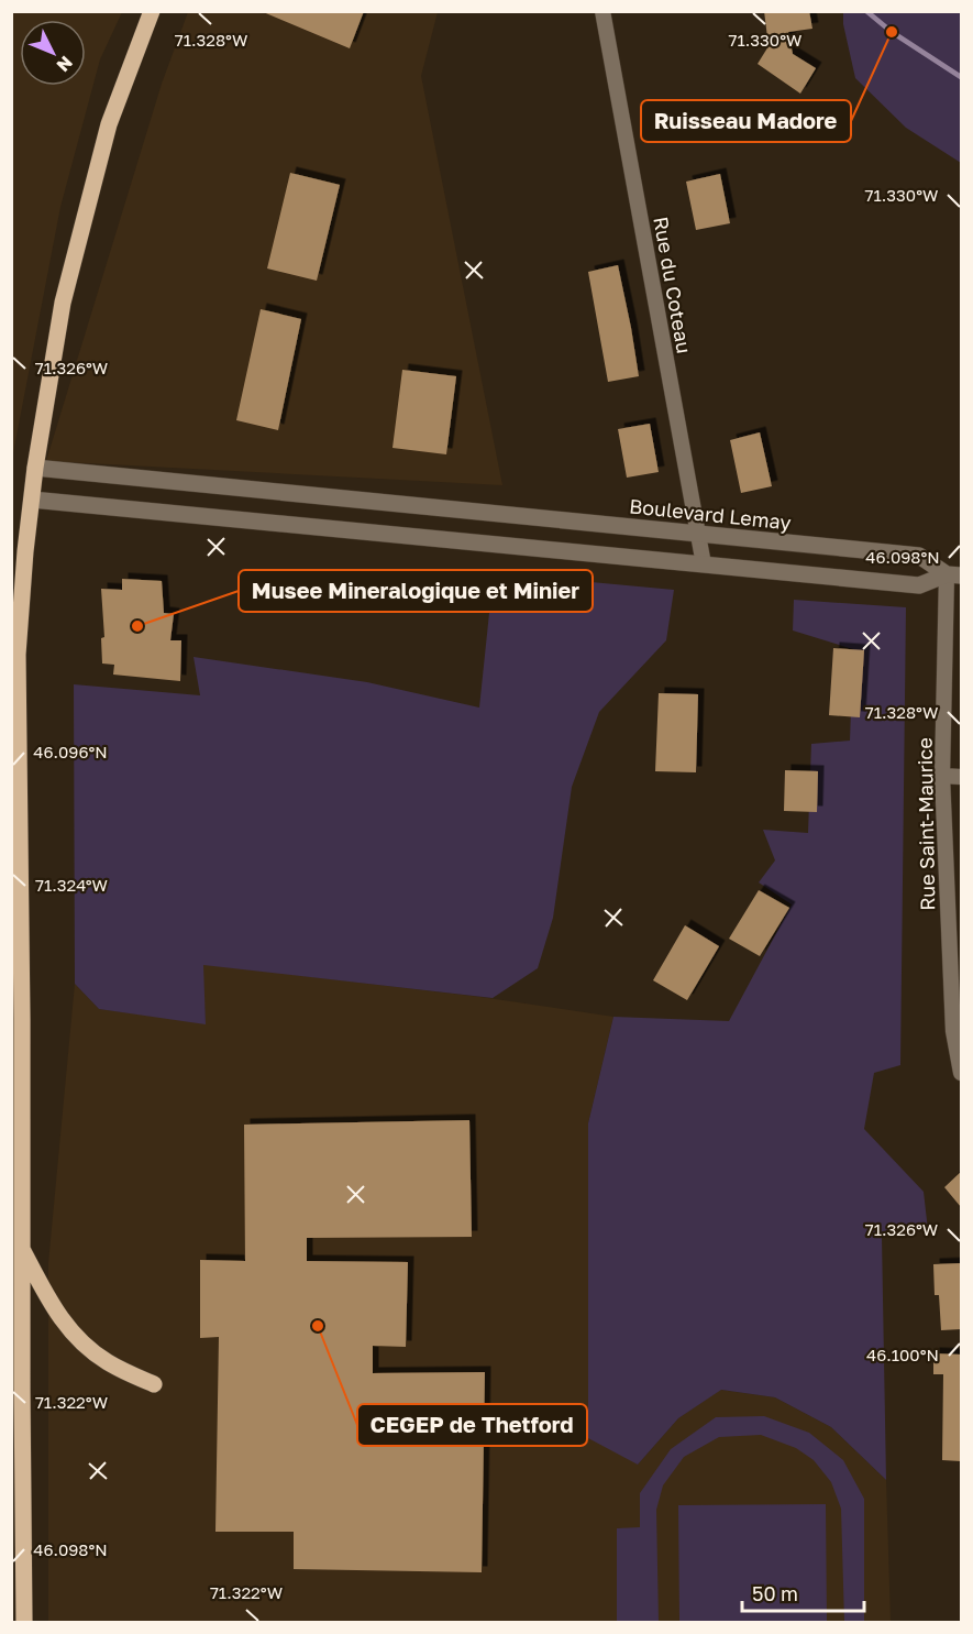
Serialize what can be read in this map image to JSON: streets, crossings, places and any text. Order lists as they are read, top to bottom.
{
  "streets": {
    "street": ["Rue du Coteau", "Boulevard Lemay", "Rue Saint-Maurice"]
  },
  "crossings": [
    ["Rue du Coteau", "Boulevard Lemay"],
    ["Boulevard Lemay", "Rue Saint-Maurice"]
  ],
  "places": ["Ruisseau Madore", "Musee Mineralogique et Minier", "CEGEP de Thetford"],
  "scale_bar": "50 m",
  "north": "bottom right",
  "coordinates": [
    "71.328°W",
    "71.330°W",
    "71.326°W",
    "46.098°N",
    "46.096°N",
    "71.324°W",
    "46.100°N",
    "71.322°W"
  ]
}
